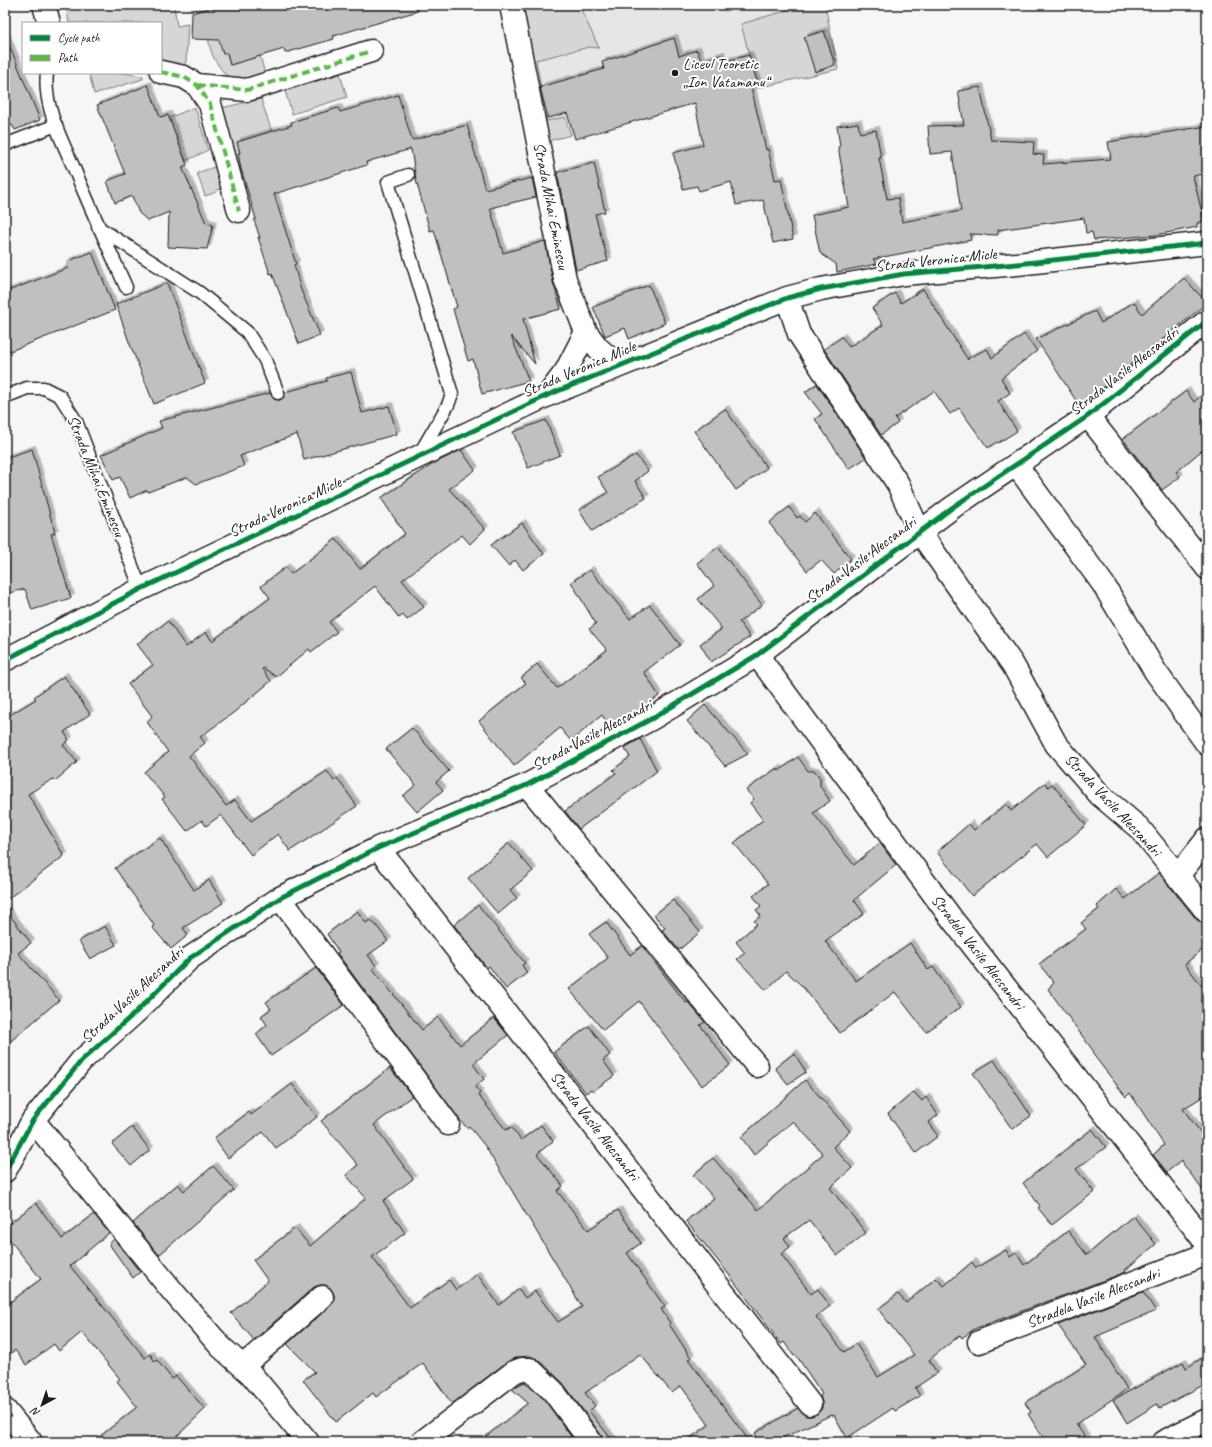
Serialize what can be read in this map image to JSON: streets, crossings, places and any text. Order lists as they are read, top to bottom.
{
  "streets": {
    "street": [
      "Strada Mihai Eminescu",
      "Strada Veronica Micle",
      "Strada Vasile Alecsandri",
      "Stradela Vasile Alecsandri"
    ]
  },
  "crossings": [
    ["Strada Mihai Eminescu", "Strada Veronica Micle"],
    ["Strada Veronica Micle", "Strada Vasile Alecsandri"],
    ["Strada Vasile Alecsandri", "Stradela Vasile Alecsandri"]
  ],
  "places": ["Liceul Teoretic „Ion Vatamanu“"],
  "legend": ["Cycle path", "Path"],
  "north": "bottom left"
}
